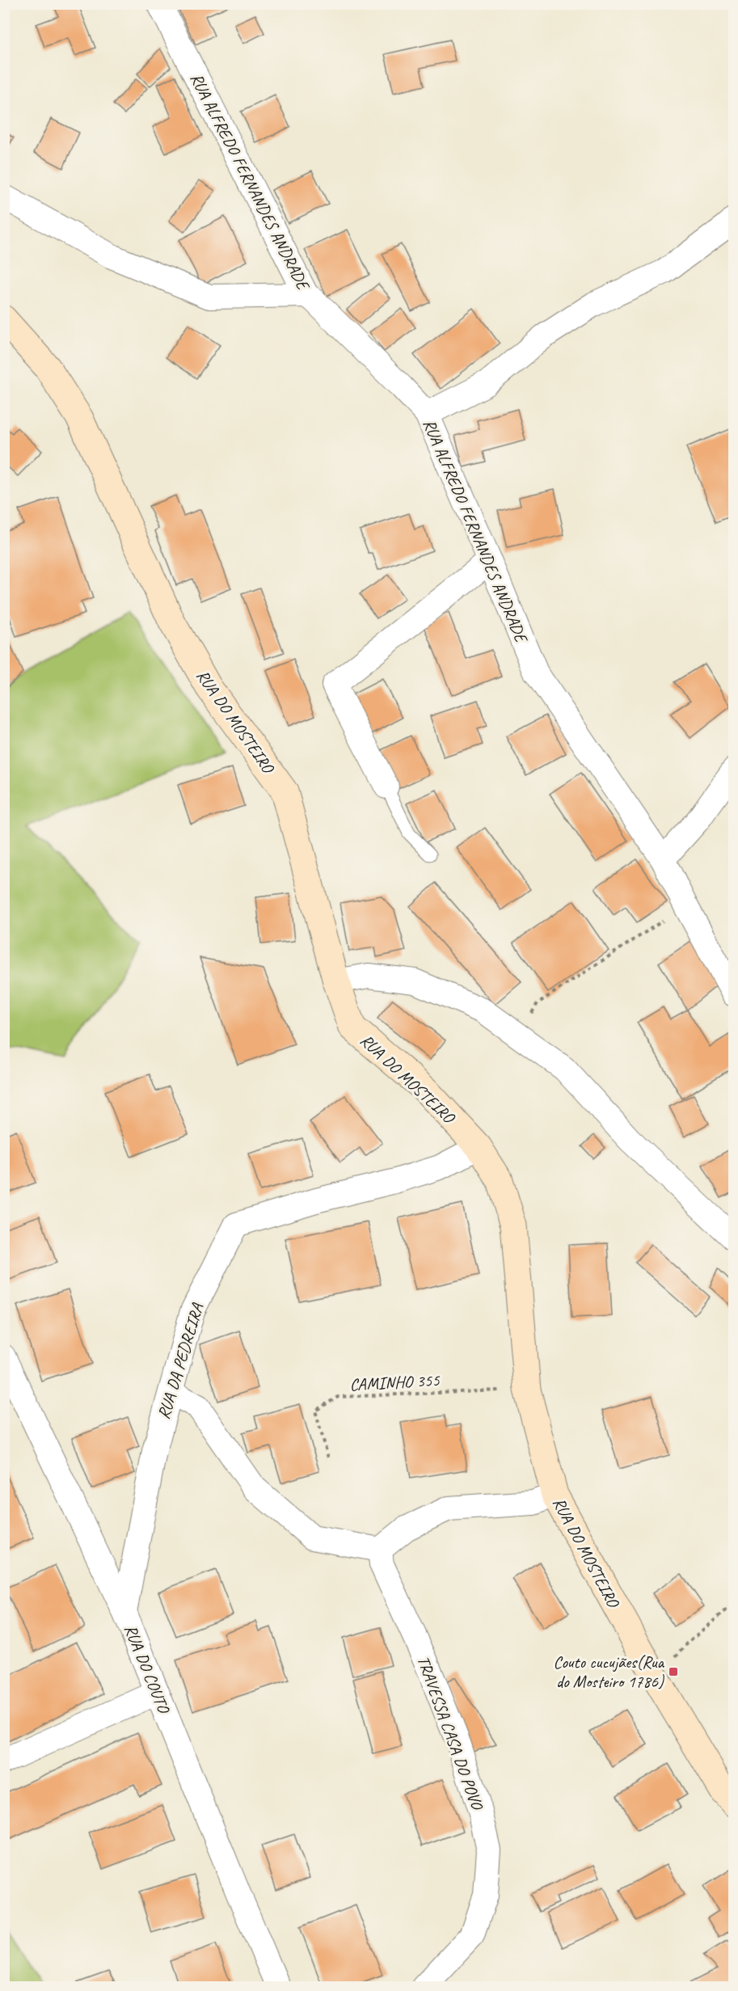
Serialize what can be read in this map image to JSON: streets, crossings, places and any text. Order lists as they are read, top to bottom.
{
  "streets": {
    "main road": ["RUA DO MOSTEIRO"],
    "street": [
      "RUA ALFREDO FERNANDES ANDRADE",
      "RUA DA PEDREIRA",
      "RUA DO COUTO",
      "TRAVESSA CASA DO POVO"
    ],
    "path": ["CAMINHO 355"]
  },
  "crossings": [
    ["RUA DO MOSTEIRO", "RUA DA PEDREIRA"],
    ["RUA DO MOSTEIRO", "CAMINHO 355"],
    ["RUA DA PEDREIRA", "RUA DO COUTO"]
  ],
  "places": {
    "transit": ["Couto cucujães(Rua do Mosteiro 1786)"]
  }
}
